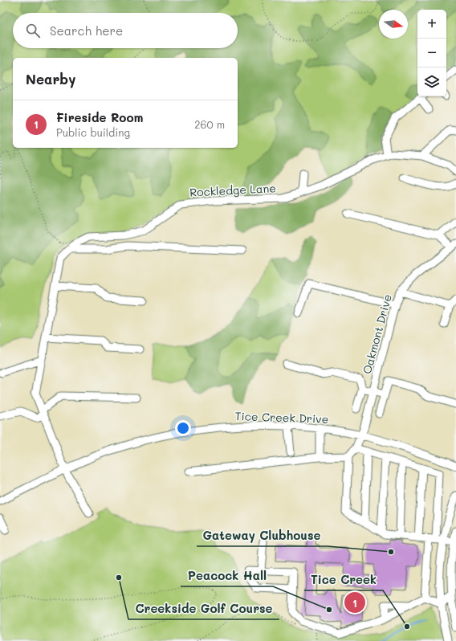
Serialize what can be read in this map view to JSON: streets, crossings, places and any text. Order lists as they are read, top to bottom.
{
  "streets": {
    "street": ["Rockledge Lane", "Oakmont Drive", "Tice Creek Drive"]
  },
  "crossings": [
    ["Rockledge Lane", "Tice Creek Drive"],
    ["Oakmont Drive", "Tice Creek Drive"]
  ],
  "places": [
    "Gateway Clubhouse",
    "Creekside Golf Course",
    "Peacock Hall",
    "Tice Creek"
  ],
  "north": "right",
  "page": {
    "map_buttons": ["+", "−"],
    "search": "Search here",
    "heading": "Nearby",
    "list": [
      {
        "mark": "1",
        "name": "Fireside Room",
        "note": "Public building",
        "value": "260 m"
      }
    ],
    "pins": "1"
  }
}
